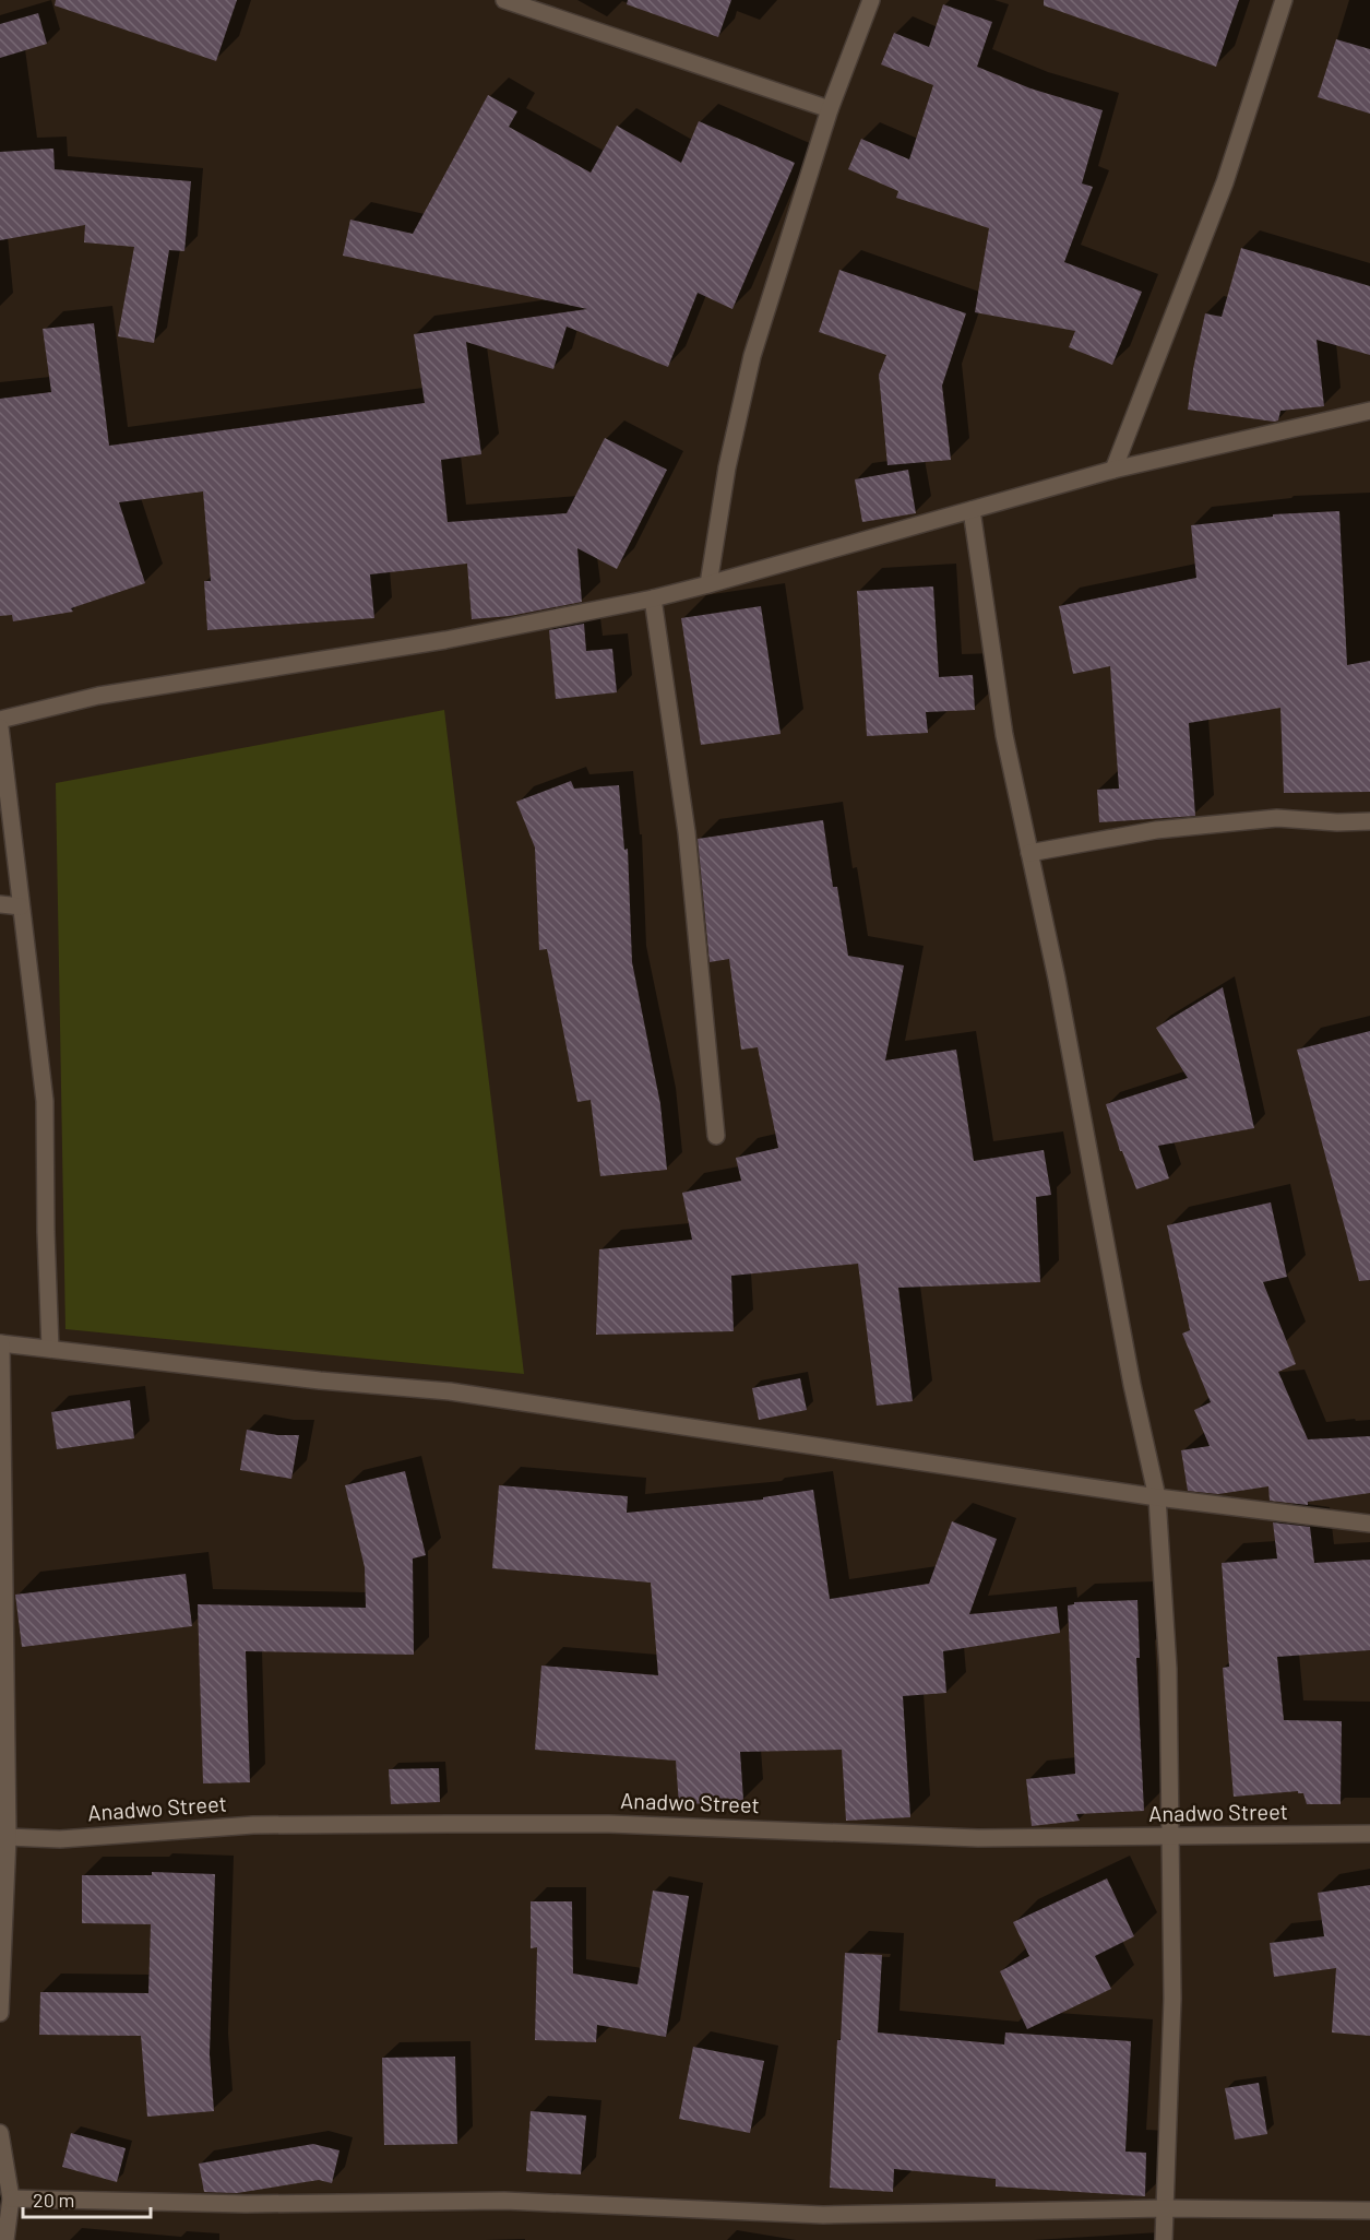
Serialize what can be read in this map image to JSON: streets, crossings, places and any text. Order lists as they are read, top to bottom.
{
  "streets": {
    "street": ["Anadwo Street"]
  },
  "scale_bar": "20 m"
}
